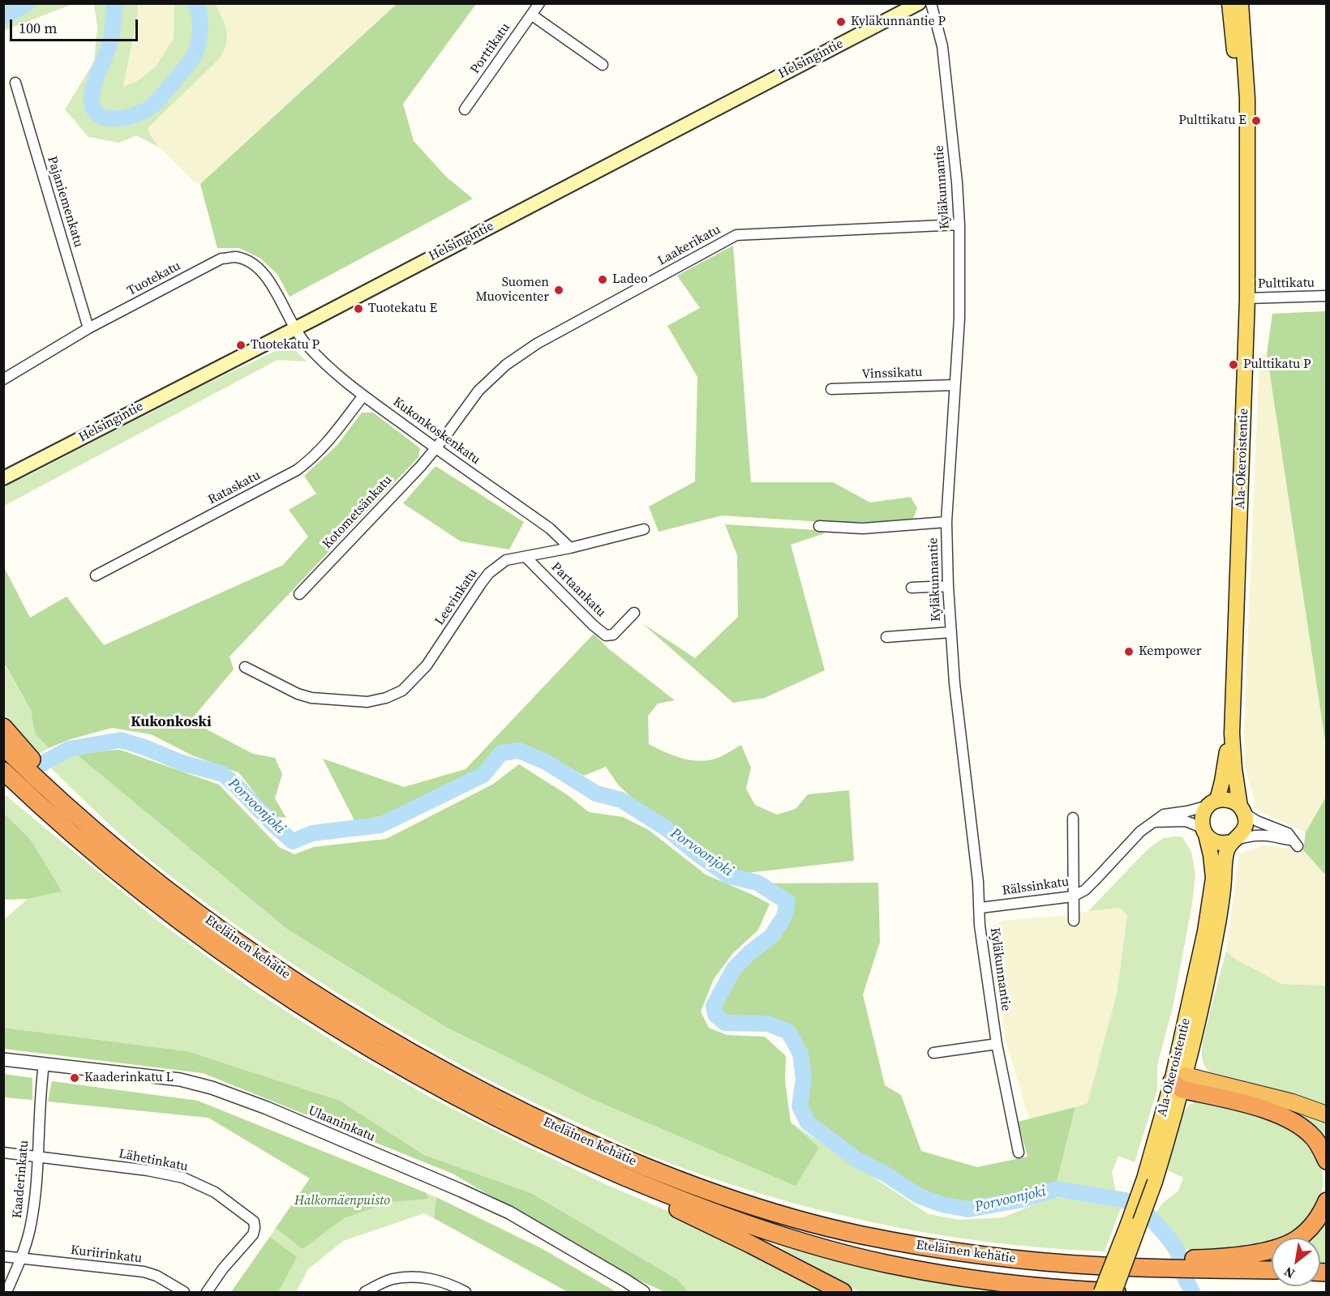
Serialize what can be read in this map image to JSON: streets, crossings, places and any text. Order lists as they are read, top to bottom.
{
  "streets": {
    "highway": ["Eteläinen kehätie"],
    "main road": ["Helsingintie", "Ala-Okeroistentie"],
    "street": [
      "Porttikatu",
      "Kyläkunnantie",
      "Pajaniemenkatu",
      "Laakerikatu",
      "Tuotekatu",
      "Pulttikatu",
      "Vinssikatu",
      "Kukonkoskenkatu",
      "Rataskatu",
      "Kotometsänkatu",
      "Partaankatu",
      "Leevinkatu",
      "Rälssinkatu",
      "Ulaaninkatu",
      "Lähetinkatu",
      "Kaaderinkatu",
      "Kuriirinkatu"
    ]
  },
  "crossings": [
    ["Helsingintie", "Tuotekatu"],
    ["Helsingintie", "Kukonkoskenkatu"],
    ["Kyläkunnantie", "Laakerikatu"],
    ["Kyläkunnantie", "Vinssikatu"],
    ["Kyläkunnantie", "Rälssinkatu"],
    ["Pajaniemenkatu", "Tuotekatu"],
    ["Laakerikatu", "Kukonkoskenkatu"],
    ["Laakerikatu", "Kotometsänkatu"],
    ["Tuotekatu", "Kukonkoskenkatu"],
    ["Pulttikatu", "Ala-Okeroistentie"],
    ["Kukonkoskenkatu", "Rataskatu"],
    ["Kukonkoskenkatu", "Kotometsänkatu"],
    ["Kukonkoskenkatu", "Leevinkatu"],
    ["Ala-Okeroistentie", "Rälssinkatu"],
    ["Partaankatu", "Leevinkatu"],
    ["Ulaaninkatu", "Kaaderinkatu"],
    ["Lähetinkatu", "Kaaderinkatu"],
    ["Kaaderinkatu", "Kuriirinkatu"]
  ],
  "districts": ["Kukonkoski"],
  "water": ["Porvoonjoki"],
  "parks": ["Halkomäenpuisto"],
  "places": [
    "Kyläkunnantie P",
    "Pulttikatu E",
    "Ladeo",
    "Suomen Muovicenter",
    "Tuotekatu E",
    "Tuotekatu P",
    "Pulttikatu P",
    "Kempower",
    "Kaaderinkatu L"
  ],
  "scale_bar": "100 m",
  "north": "bottom left"
}
